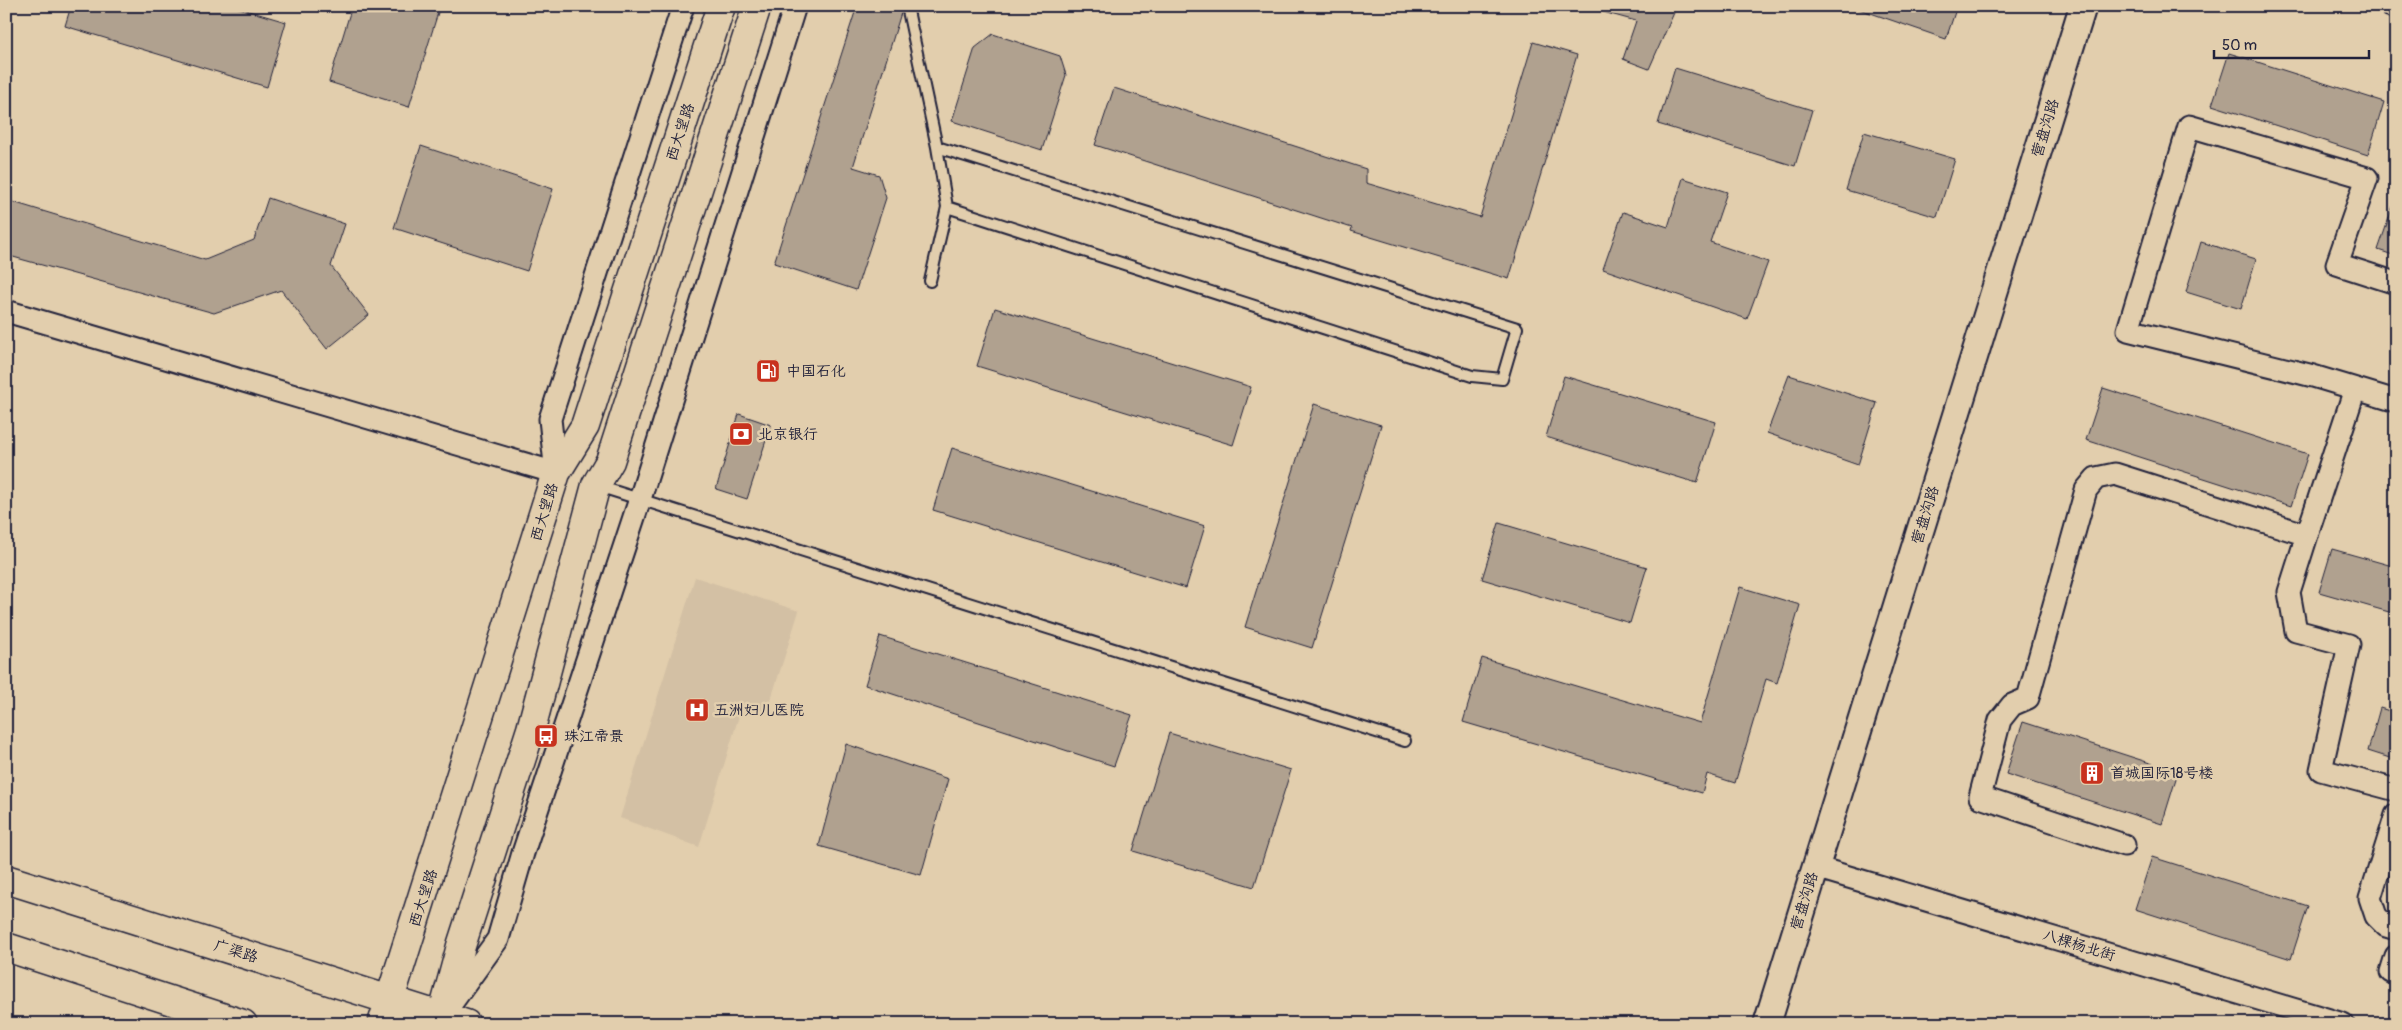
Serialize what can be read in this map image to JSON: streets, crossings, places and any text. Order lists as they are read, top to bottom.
{
  "streets": {
    "main road": ["西大望路", "广渠路"],
    "street": ["营盘沟路", "八棵杨北街"]
  },
  "crossings": [
    ["营盘沟路", "八棵杨北街"],
    ["西大望路", "广渠路"]
  ],
  "places": {
    "fuel station": ["中国石化"],
    "bank": ["北京银行"],
    "hospital": ["五洲妇儿医院"],
    "bus stop": ["珠江帝景"],
    "building": ["首城国际18号楼"]
  },
  "scale_bar": "50 m"
}
